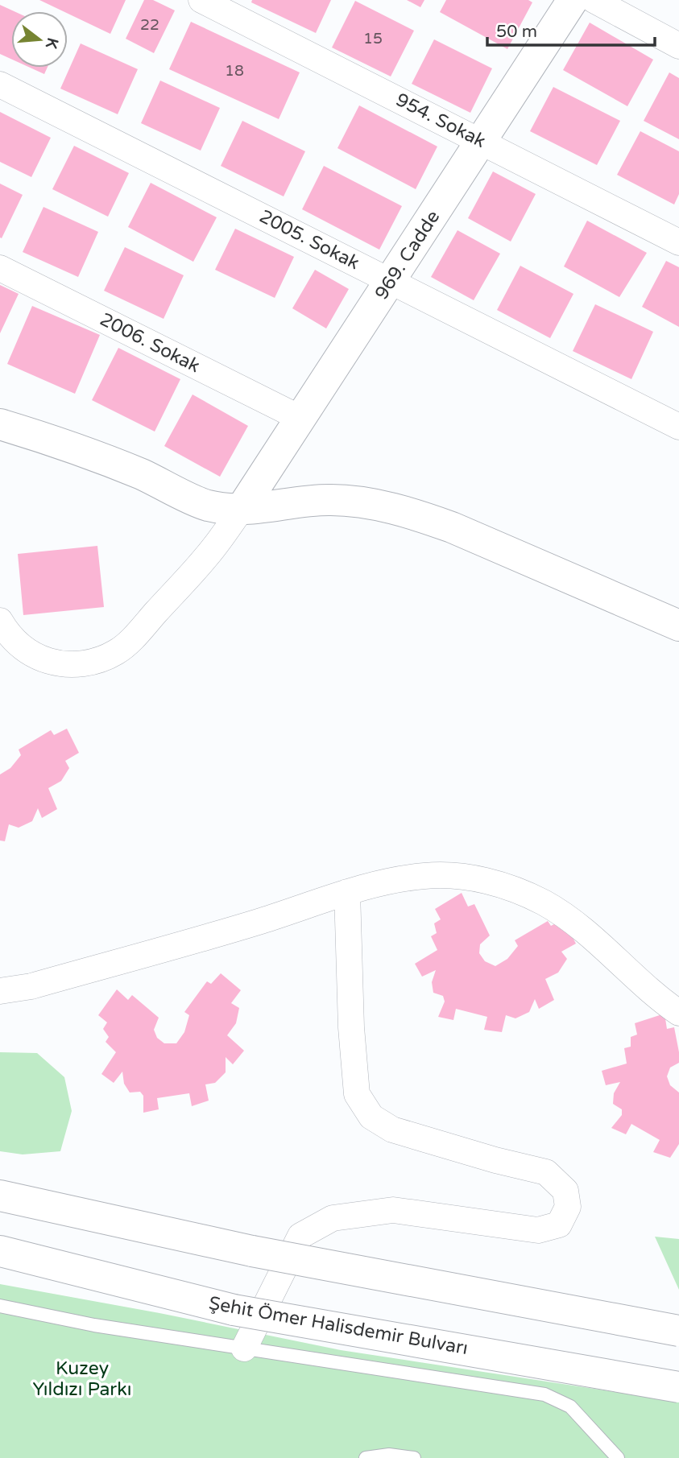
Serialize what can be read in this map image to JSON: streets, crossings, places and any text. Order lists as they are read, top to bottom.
{
  "streets": {
    "main road": ["969. Cadde", "Şehit Ömer Halisdemir Bulvarı"],
    "street": ["954. Sokak", "2005. Sokak", "2006. Sokak"]
  },
  "crossings": [
    ["954. Sokak", "969. Cadde"],
    ["2005. Sokak", "969. Cadde"],
    ["969. Cadde", "2006. Sokak"]
  ],
  "parks": ["Kuzey Yıldızı Parkı"],
  "house_numbers": ["22", "15", "18"],
  "scale_bar": "50 m",
  "north": "right"
}
